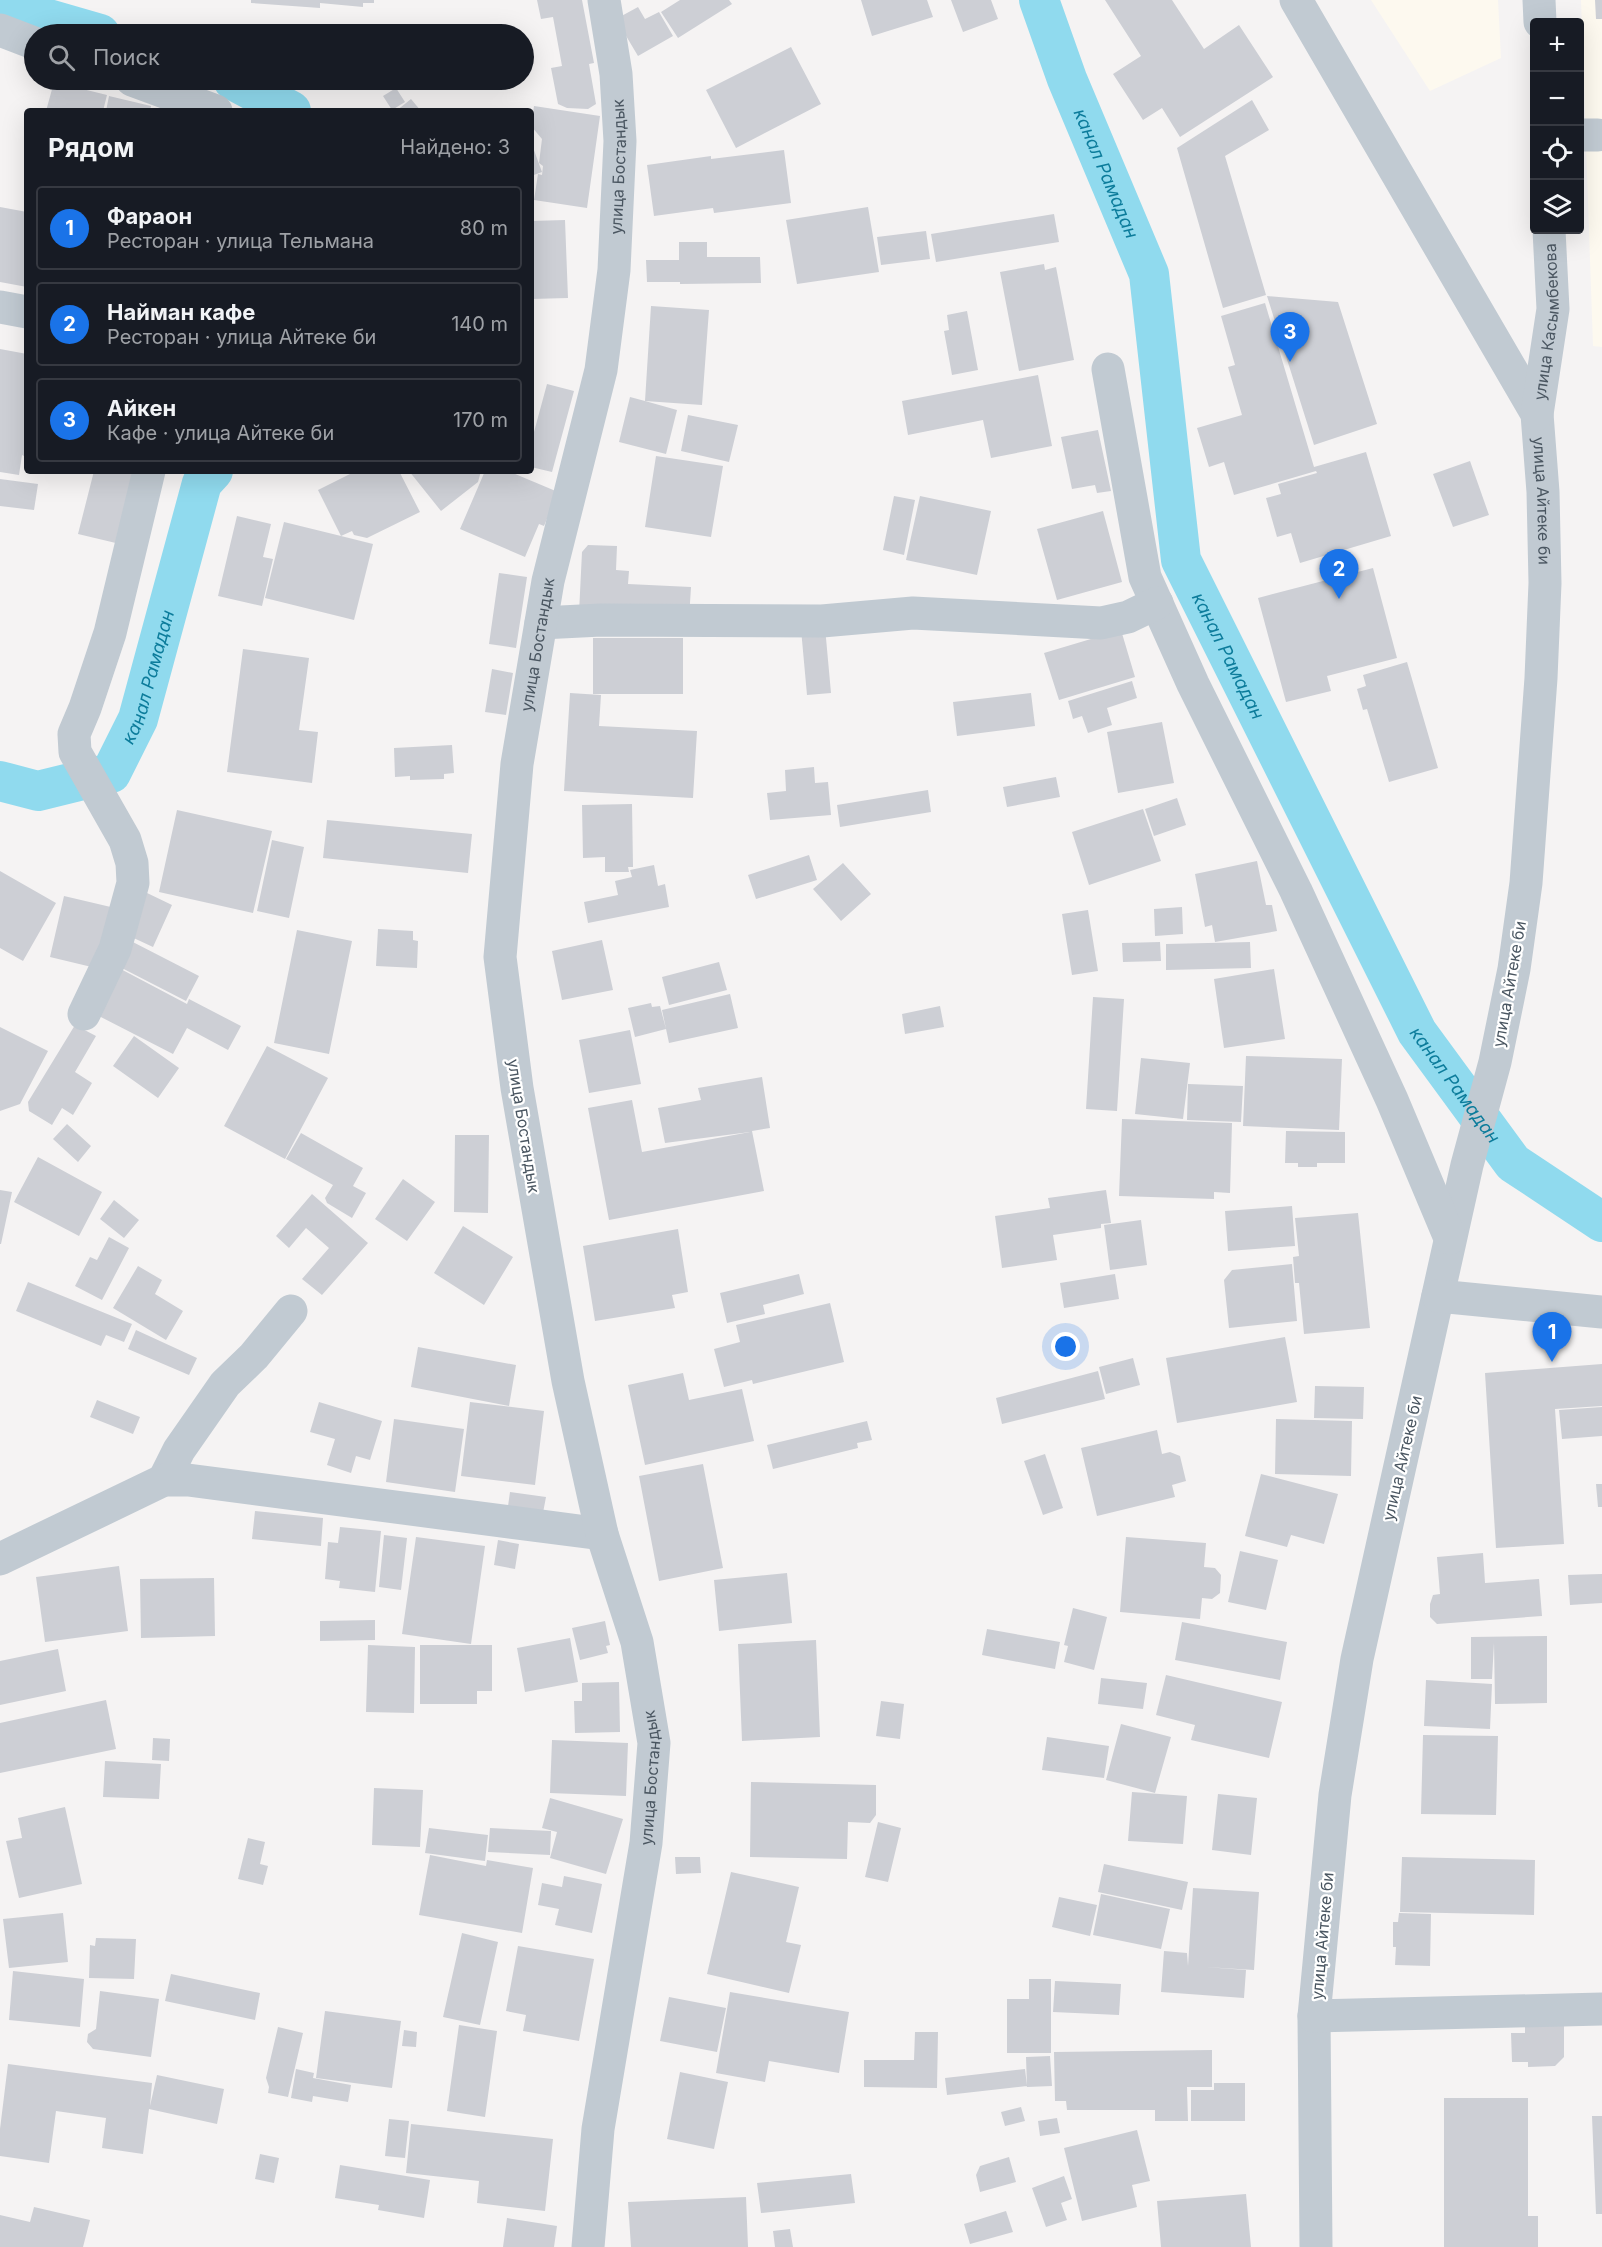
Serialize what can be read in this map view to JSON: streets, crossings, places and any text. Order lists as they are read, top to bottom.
{
  "streets": {
    "street": ["улица Бостандык", "улица Касымбекова", "улица Айтеке би"]
  },
  "crossings": [
    ["улица Касымбекова", "улица Айтеке би"]
  ],
  "water": ["канал Рамадан"],
  "page": {
    "map_buttons": ["+", "−"],
    "search": "Поиск",
    "heading": ["Рядом", "Найдено: 3"],
    "list": [
      {
        "mark": "1",
        "name": "Фараон",
        "note": "Ресторан · улица Тельмана",
        "value": "80 m"
      },
      {
        "mark": "2",
        "name": "Найман кафе",
        "note": "Ресторан · улица Айтеке би",
        "value": "140 m"
      },
      {
        "mark": "3",
        "name": "Айкен",
        "note": "Кафе · улица Айтеке би",
        "value": "170 m"
      }
    ],
    "pins": ["3", "2", "1"]
  }
}
